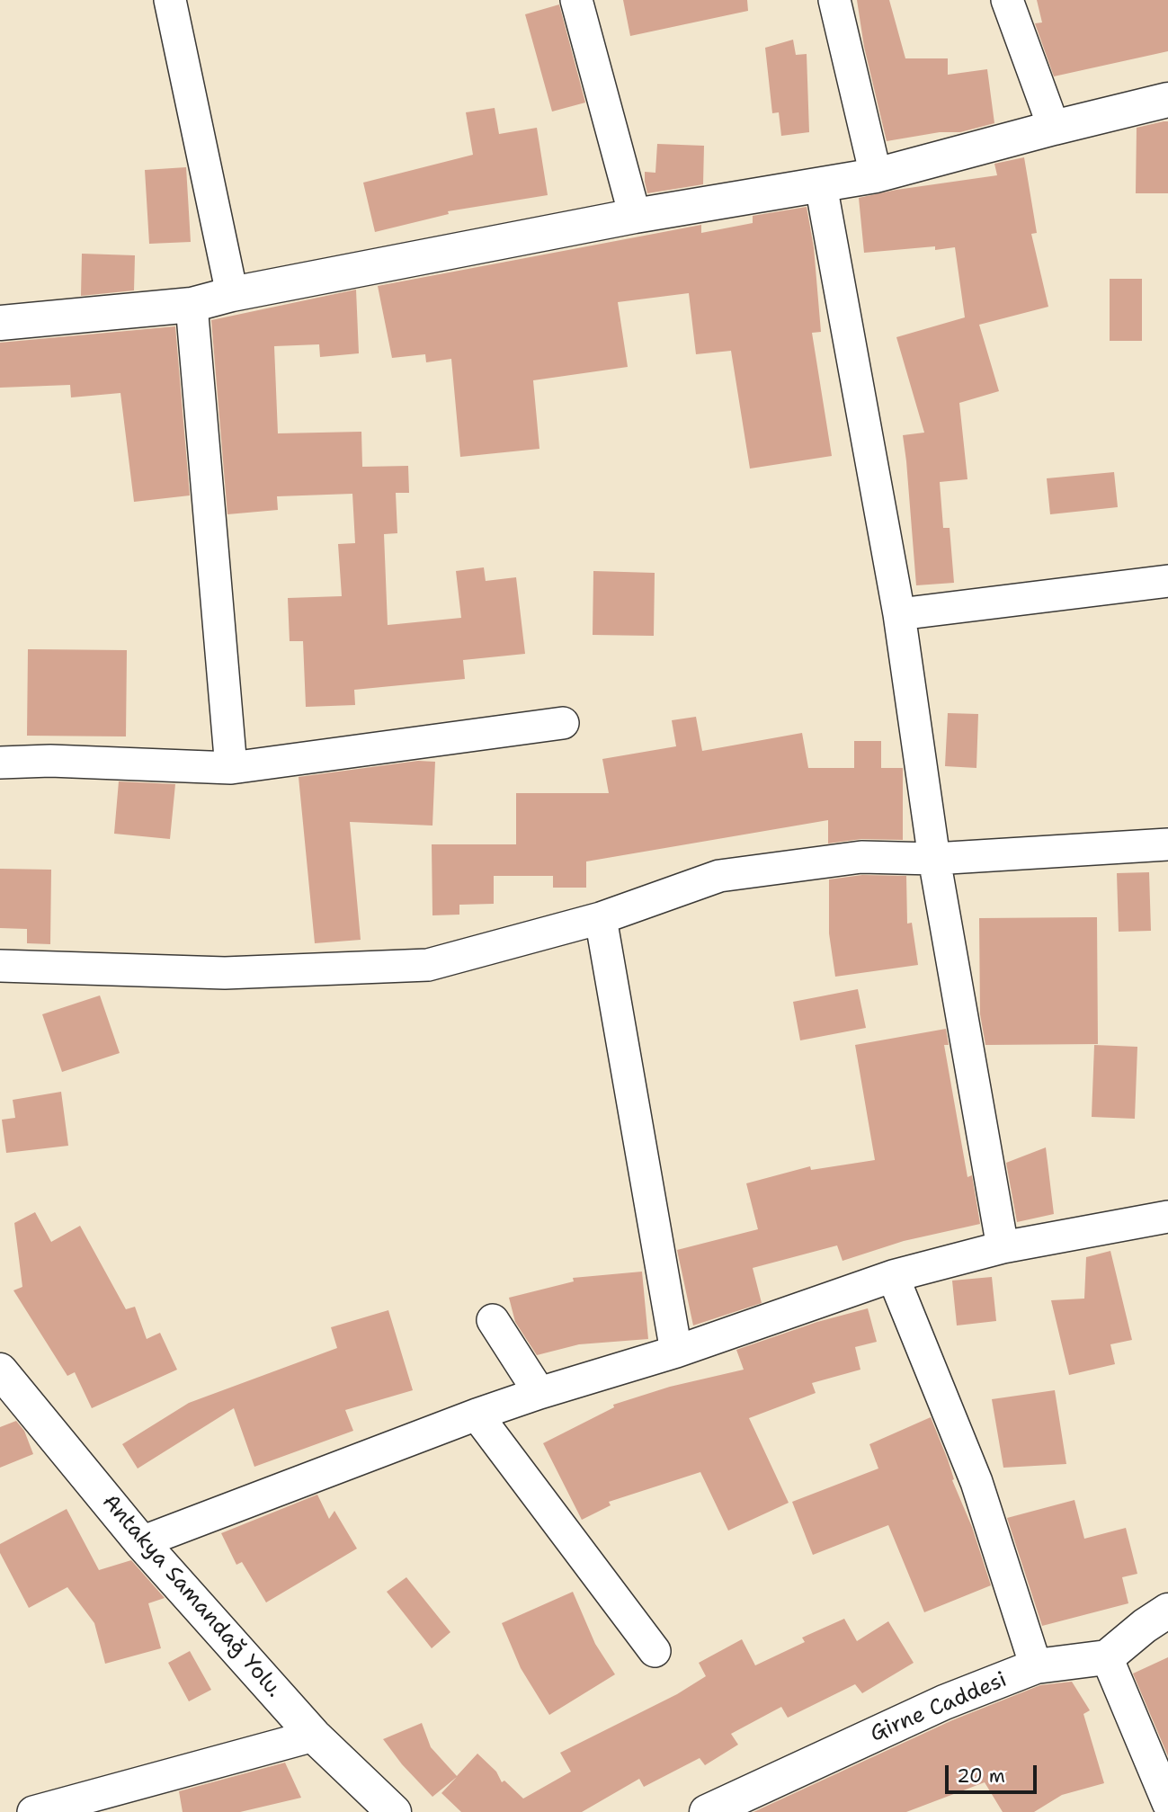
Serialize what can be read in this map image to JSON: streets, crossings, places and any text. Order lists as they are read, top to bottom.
{
  "streets": {
    "street": ["Antakya Samandağ Yolu.", "Girne Caddesi"]
  },
  "scale_bar": "20 m"
}
